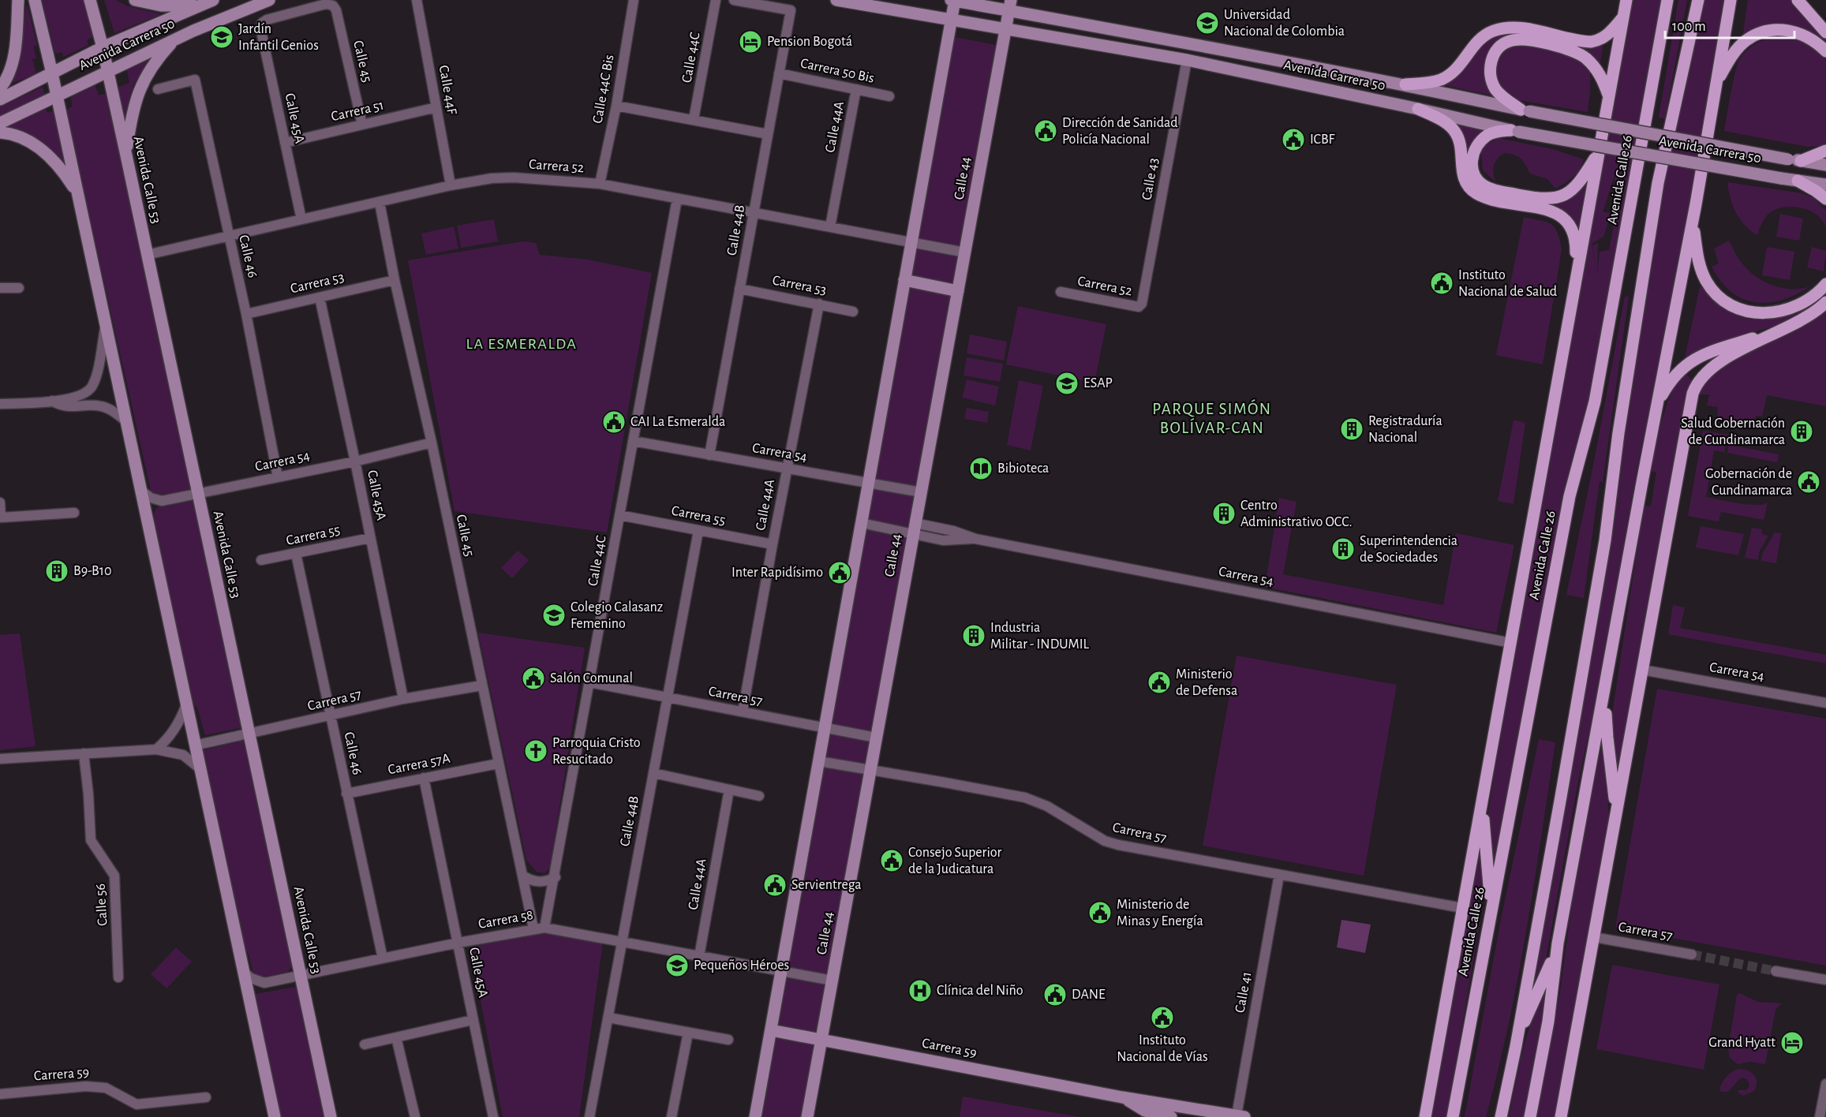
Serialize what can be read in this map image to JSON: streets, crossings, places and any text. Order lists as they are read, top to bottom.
{
  "streets": {
    "main road": [
      "Avenida Carrera 50",
      "Calle 44",
      "Avenida Calle 53",
      "Avenida Calle 26",
      "Carrera 59"
    ],
    "street": [
      "Calle 44C",
      "Calle 45",
      "Carrera 50 Bis",
      "Calle 44C Bis",
      "Calle 44F",
      "Carrera 51",
      "Calle 45A",
      "Calle 44A",
      "Carrera 52",
      "Calle 43",
      "Calle 44B",
      "Calle 46",
      "Carrera 53",
      "Carrera 54",
      "Carrera 55",
      "Carrera 57",
      "Carrera 57A",
      "Calle 56",
      "Carrera 58",
      "Calle 41"
    ]
  },
  "crossings": [
    ["Avenida Carrera 50", "Calle 44"],
    ["Avenida Carrera 50", "Calle 43"],
    ["Avenida Carrera 50", "Avenida Calle 53"],
    ["Calle 44C", "Carrera 52"],
    ["Calle 44C", "Carrera 54"],
    ["Calle 44C", "Carrera 55"],
    ["Calle 44C", "Carrera 57"],
    ["Calle 44C", "Carrera 58"],
    ["Calle 45", "Carrera 51"],
    ["Calle 45", "Calle 45A"],
    ["Calle 45", "Carrera 52"],
    ["Calle 45", "Carrera 53"],
    ["Calle 45", "Carrera 54"],
    ["Calle 45", "Carrera 57"],
    ["Calle 45", "Carrera 57A"],
    ["Calle 45", "Carrera 58"],
    ["Carrera 50 Bis", "Calle 44A"],
    ["Carrera 50 Bis", "Calle 44B"],
    ["Calle 44C Bis", "Carrera 52"],
    ["Calle 44F", "Carrera 51"],
    ["Calle 44F", "Carrera 52"],
    ["Carrera 51", "Calle 45A"],
    ["Calle 45A", "Carrera 52"],
    ["Calle 45A", "Carrera 53"],
    ["Calle 45A", "Carrera 54"],
    ["Calle 45A", "Carrera 55"],
    ["Calle 45A", "Carrera 57"],
    ["Calle 45A", "Carrera 57A"],
    ["Calle 45A", "Carrera 58"],
    ["Calle 44A", "Carrera 52"],
    ["Calle 44A", "Carrera 53"],
    ["Calle 44A", "Carrera 54"],
    ["Calle 44A", "Carrera 55"],
    ["Calle 44A", "Carrera 57"],
    ["Calle 44A", "Carrera 58"],
    ["Carrera 52", "Calle 44"],
    ["Carrera 52", "Calle 43"],
    ["Carrera 52", "Avenida Calle 53"],
    ["Carrera 52", "Calle 44B"],
    ["Carrera 52", "Calle 46"],
    ["Calle 44", "Carrera 54"],
    ["Calle 44", "Carrera 57"],
    ["Calle 44", "Carrera 58"],
    ["Calle 44", "Carrera 59"],
    ["Avenida Calle 53", "Carrera 54"],
    ["Avenida Calle 53", "Carrera 57"],
    ["Avenida Calle 53", "Carrera 58"],
    ["Avenida Calle 26", "Carrera 54"],
    ["Avenida Calle 26", "Carrera 57"],
    ["Calle 44B", "Carrera 53"],
    ["Calle 44B", "Carrera 54"],
    ["Calle 44B", "Carrera 55"],
    ["Calle 44B", "Carrera 57"],
    ["Calle 44B", "Carrera 58"],
    ["Calle 46", "Carrera 53"],
    ["Calle 46", "Carrera 54"],
    ["Calle 46", "Carrera 55"],
    ["Calle 46", "Carrera 57"],
    ["Calle 46", "Carrera 57A"],
    ["Calle 46", "Carrera 58"],
    ["Carrera 57", "Calle 41"],
    ["Calle 41", "Carrera 59"]
  ],
  "districts": ["LA ESMERALDA", "PARQUE SIMÓN BOLÍVAR-CAN"],
  "places": {
    "school or university": [
      "Universidad Nacional de Colombia",
      "Jardín Infantil Genios",
      "ESAP",
      "Colegio Calasanz Femenino",
      "Pequeños Héroes"
    ],
    "hotel": ["Pension Bogotá", "Grand Hyatt"],
    "public building": [
      "Dirección de Sanidad Policía Nacional",
      "ICBF",
      "Instituto Nacional de Salud",
      "CAI La Esmeralda",
      "Gobernación de Cundinamarca",
      "Inter Rapidísimo",
      "Salón Comunal",
      "Ministerio de Defensa",
      "Consejo Superior de la Judicatura",
      "Servientrega",
      "Ministerio de Minas y Energía",
      "DANE",
      "Instituto Nacional de Vías"
    ],
    "building": [
      "Registraduría Nacional",
      "Salud Gobernación de Cundinamarca",
      "Centro Administrativo OCC.",
      "Superintendencia de Sociedades",
      "B9-B10",
      "Industria Militar - INDUMIL"
    ],
    "library": ["Bibioteca"],
    "church": ["Parroquia Cristo Resucitado"],
    "hospital": ["Clínica del Niño"]
  },
  "scale_bar": "100 m"
}
